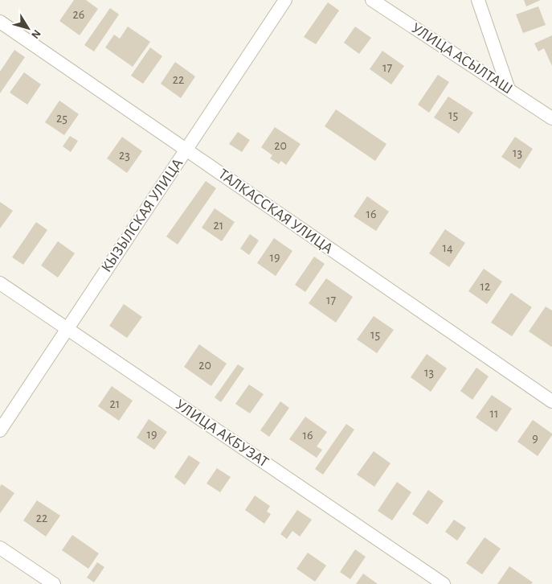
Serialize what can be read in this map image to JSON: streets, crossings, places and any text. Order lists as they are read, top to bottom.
{
  "streets": {
    "street": [
      "УЛИЦА АСЫЛТАШ",
      "ТАЛКАССКАЯ УЛИЦА",
      "КЫЗЫЛСКАЯ УЛИЦА",
      "УЛИЦА АКБУЗАТ"
    ]
  },
  "crossings": [
    ["ТАЛКАССКАЯ УЛИЦА", "КЫЗЫЛСКАЯ УЛИЦА"],
    ["КЫЗЫЛСКАЯ УЛИЦА", "УЛИЦА АКБУЗАТ"]
  ],
  "house_numbers": [
    "26",
    "17",
    "22",
    "15",
    "25",
    "20",
    "13",
    "23",
    "16",
    "21",
    "14",
    "19",
    "12",
    "17",
    "15",
    "20",
    "13",
    "21",
    "11",
    "19",
    "16",
    "9",
    "22"
  ],
  "north": "bottom right"
}
